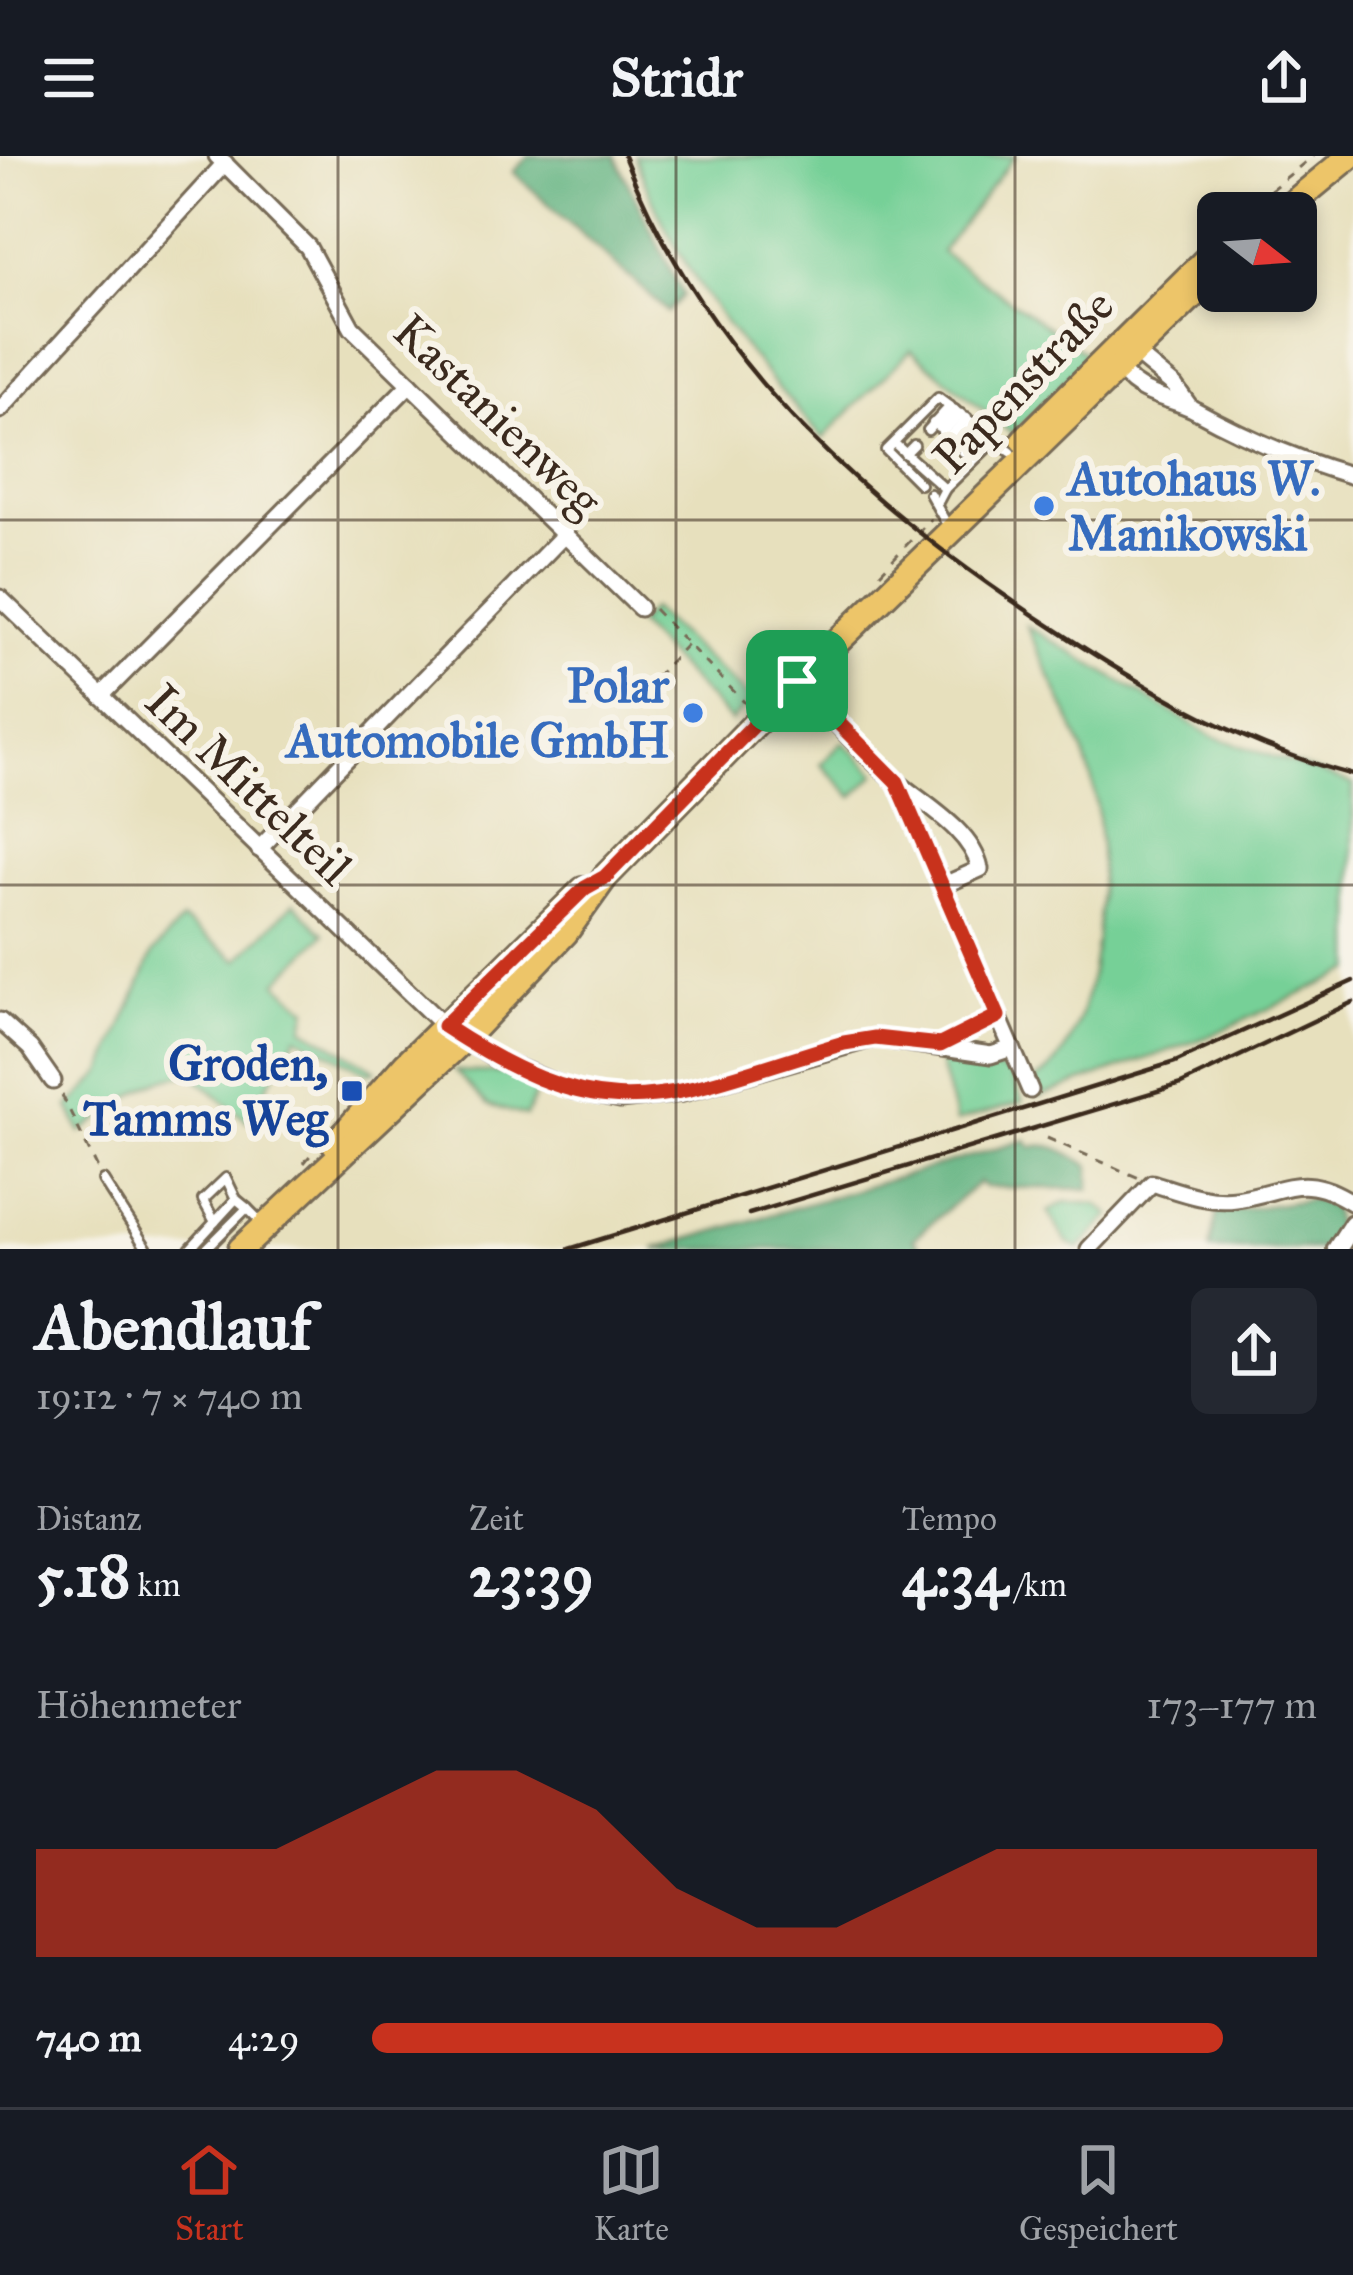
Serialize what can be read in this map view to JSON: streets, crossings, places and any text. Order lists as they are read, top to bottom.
{
  "streets": {
    "main road": ["Papenstraße"],
    "street": ["Kastanienweg", "Im Mittelteil"]
  },
  "crossings": [
    ["Papenstraße", "Im Mittelteil"]
  ],
  "places": {
    "other": ["Autohaus W. Manikowski", "Polar Automobile GmbH"],
    "transit": ["Groden, Tamms Weg"]
  },
  "north": "right",
  "page": {
    "header": "Stridr",
    "heading": ["Abendlauf", "19:12 · 7 × 740 m"],
    "stats": [
      ["Distanz", "5.18 km"],
      ["Zeit", "23:39"],
      ["Tempo", "4:34 /km"]
    ],
    "chart": ["Höhenmeter", "173–177 m"],
    "list": [
      {
        "name": "740 m",
        "note": "4:29"
      }
    ],
    "tabs": ["Start", "Karte", "Gespeichert"]
  }
}
